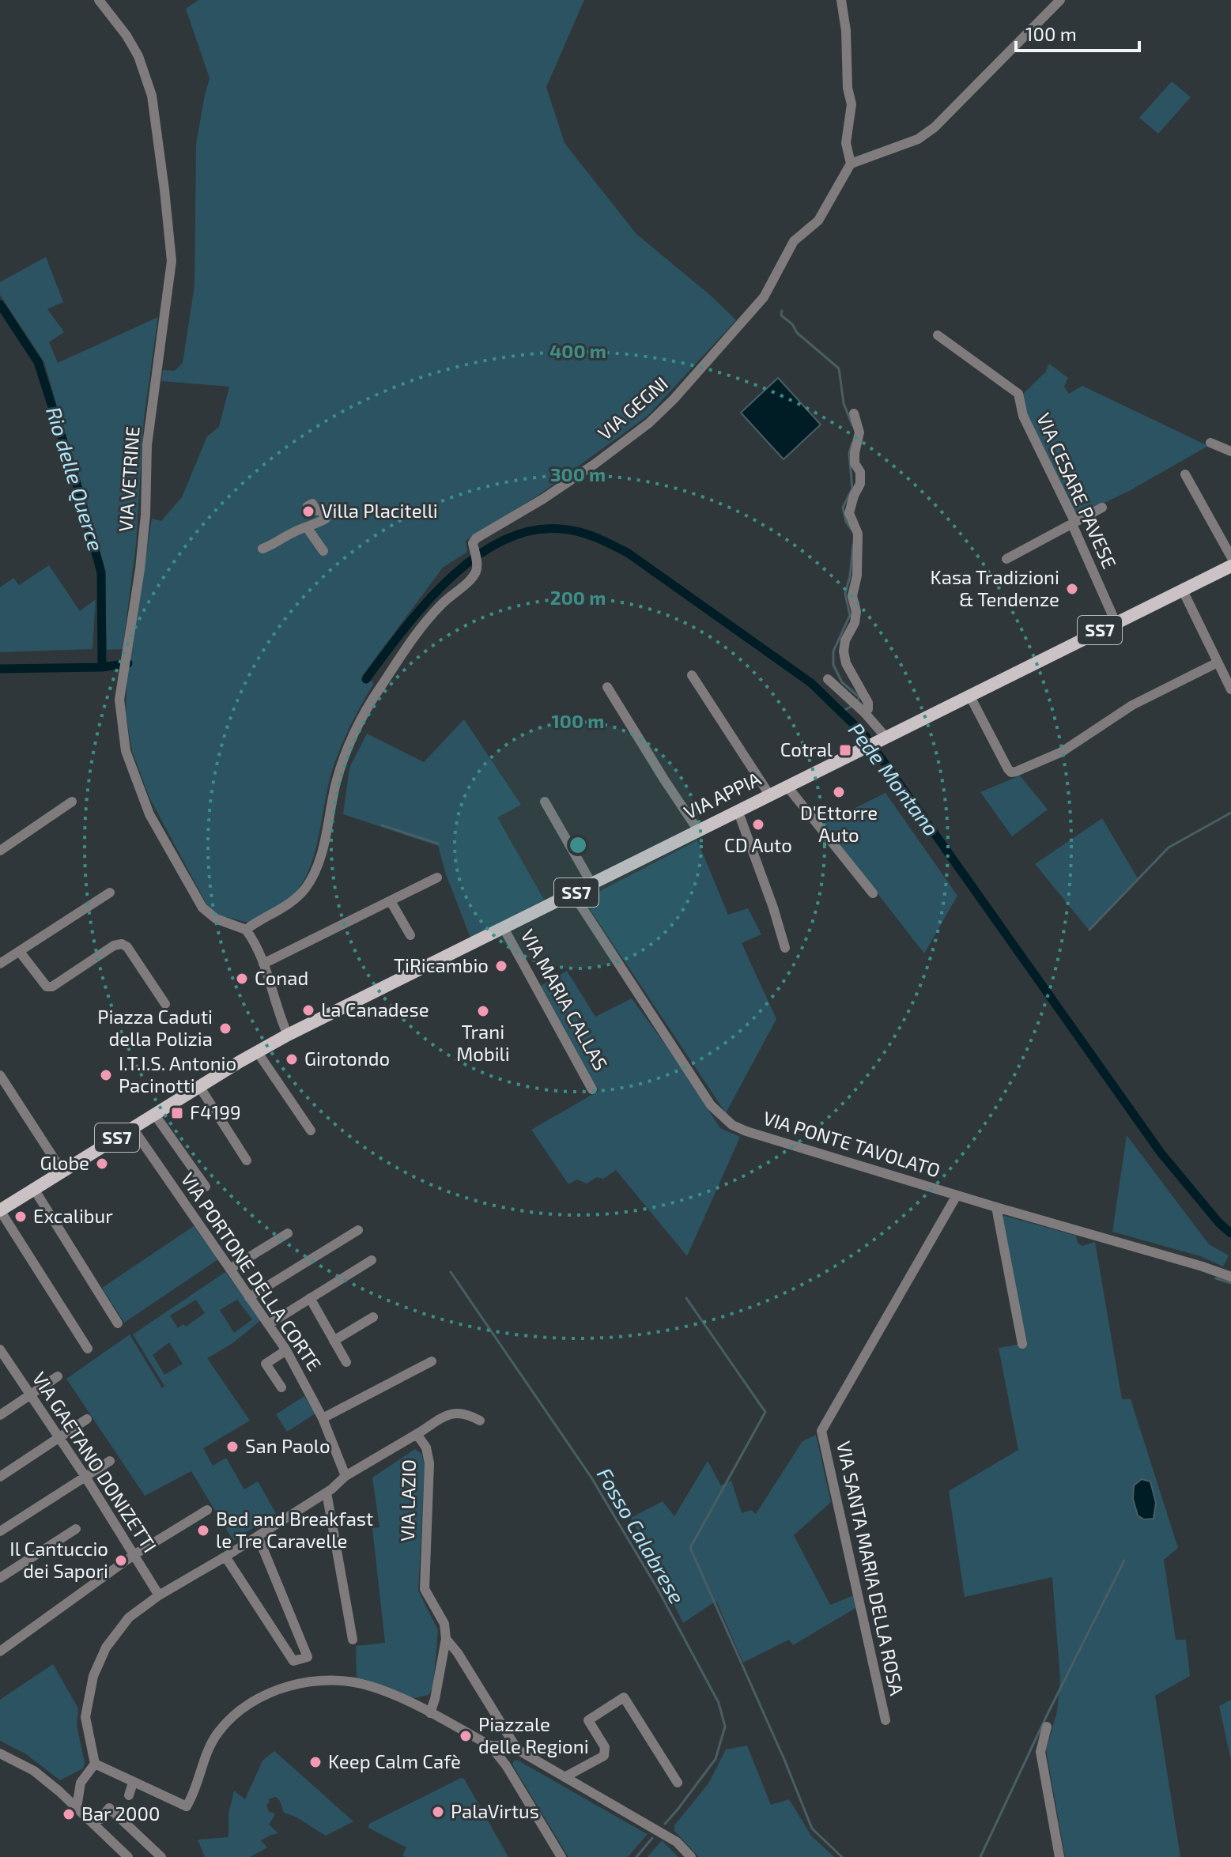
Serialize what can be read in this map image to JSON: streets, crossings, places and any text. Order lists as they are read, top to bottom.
{
  "streets": {
    "main road": ["SS7", "VIA APPIA"],
    "street": [
      "VIA GEGNI",
      "VIA VETRINE",
      "VIA CESARE PAVESE",
      "VIA MARIA CALLAS",
      "VIA PONTE TAVOLATO",
      "VIA PORTONE DELLA CORTE",
      "VIA GAETANO DONIZETTI",
      "VIA LAZIO",
      "VIA SANTA MARIA DELLA ROSA"
    ]
  },
  "crossings": [
    ["VIA GEGNI", "VIA VETRINE"],
    ["VIA CESARE PAVESE", "VIA APPIA"],
    ["SS7", "VIA APPIA"],
    ["SS7", "VIA PORTONE DELLA CORTE"],
    ["VIA APPIA", "VIA MARIA CALLAS"],
    ["VIA APPIA", "VIA PONTE TAVOLATO"],
    ["VIA PONTE TAVOLATO", "VIA SANTA MARIA DELLA ROSA"],
    ["VIA PORTONE DELLA CORTE", "VIA LAZIO"],
    ["VIA GAETANO DONIZETTI", "VIA LAZIO"]
  ],
  "water": ["Rio delle Querce", "Pede Montano", "Fosso Calabrese"],
  "places": {
    "other": [
      "Villa Placitelli",
      "Kasa Tradizioni & Tendenze",
      "D'Ettorre Auto",
      "CD Auto",
      "TiRicambio",
      "Conad",
      "La Canadese",
      "Trani Mobili",
      "Piazza Caduti della Polizia",
      "Girotondo",
      "I.T.I.S. Antonio Pacinotti",
      "Globe",
      "Excalibur",
      "San Paolo",
      "Bed and Breakfast le Tre Caravelle",
      "Il Cantuccio dei Sapori",
      "Piazzale delle Regioni",
      "Keep Calm Cafè",
      "PalaVirtus",
      "Bar 2000"
    ],
    "transit": ["Cotral", "F4199"]
  },
  "scale_bar": "100 m",
  "rings": [
    "400 m",
    "300 m",
    "200 m",
    "100 m"
  ]
}
